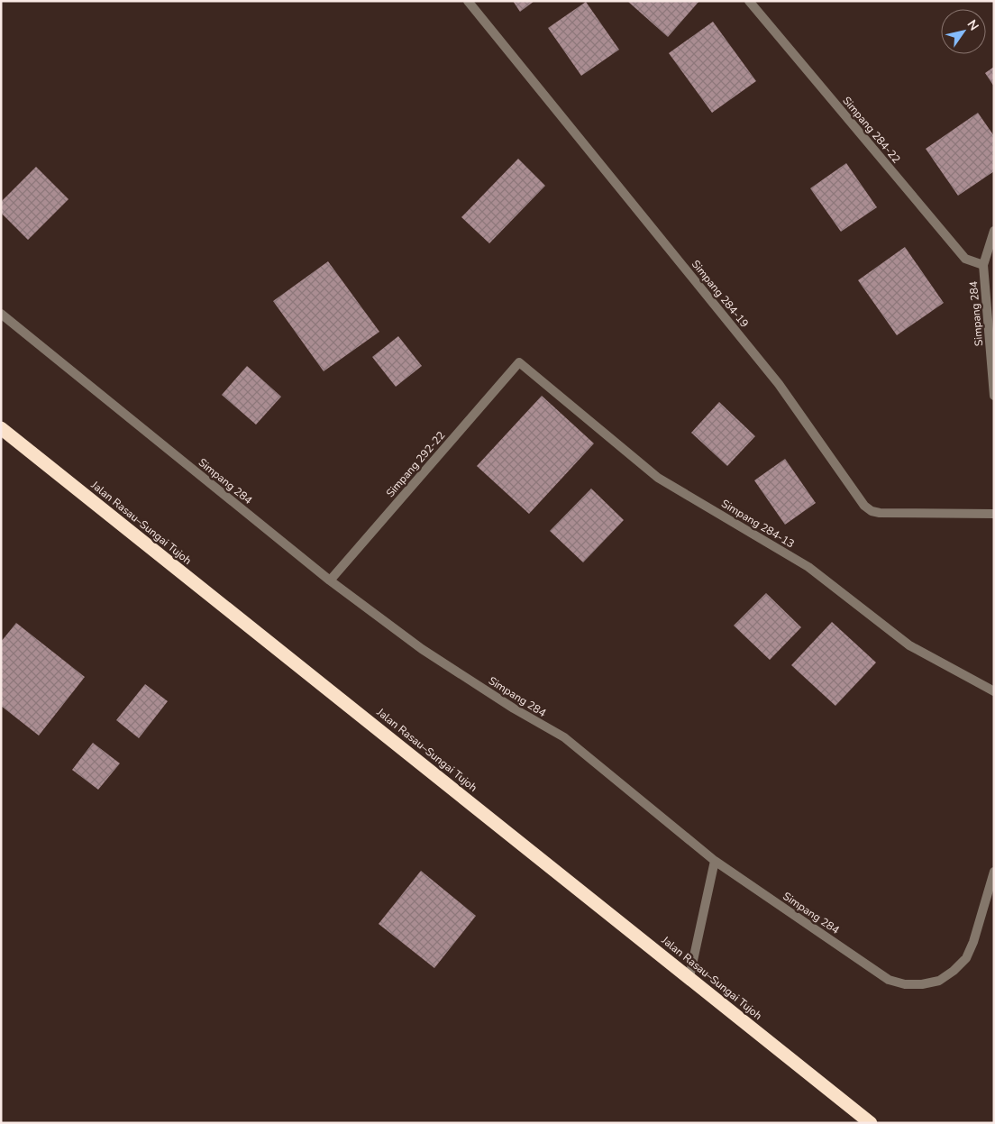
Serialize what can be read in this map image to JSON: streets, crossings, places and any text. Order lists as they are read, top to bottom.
{
  "streets": {
    "highway": ["Jalan Rasau–Sungai Tujoh"],
    "street": [
      "Simpang 284-22",
      "Simpang 284-19",
      "Simpang 284",
      "Simpang 292-22",
      "Simpang 284-13"
    ]
  },
  "crossings": [
    ["Simpang 284-22", "Simpang 284"],
    ["Simpang 284", "Simpang 292-22"],
    ["Simpang 292-22", "Simpang 284-13"]
  ],
  "north": "top right"
}
